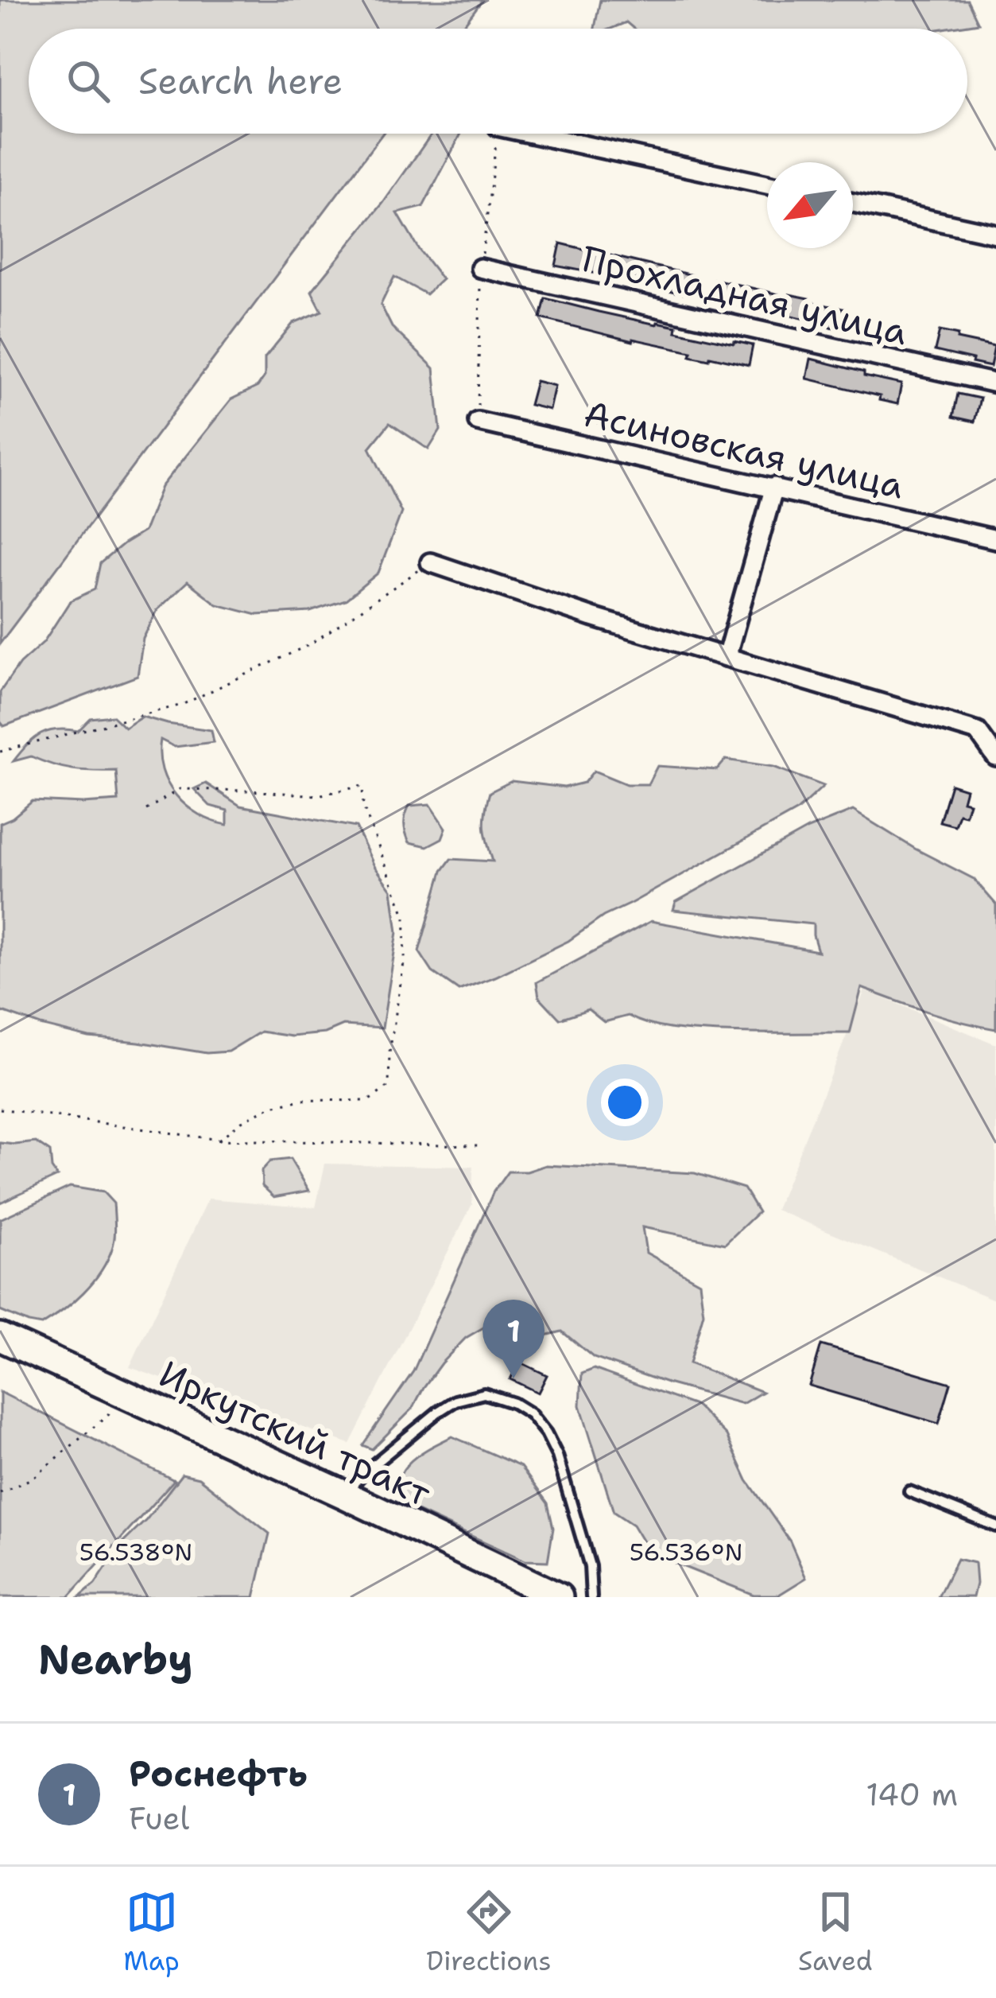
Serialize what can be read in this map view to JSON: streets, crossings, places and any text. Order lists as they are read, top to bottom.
{
  "streets": {
    "main road": ["Иркутский тракт"],
    "street": ["Прохладная улица", "Асиновская улица"]
  },
  "north": "bottom left",
  "page": {
    "search": "Search here",
    "pins": "1",
    "heading": "Nearby",
    "list": [
      {
        "mark": "1",
        "name": "Роснефть",
        "note": "Fuel",
        "value": "140 m"
      }
    ],
    "nav": ["Map", "Directions", "Saved"]
  },
  "coordinates": ["56.538°N", "56.536°N"]
}
